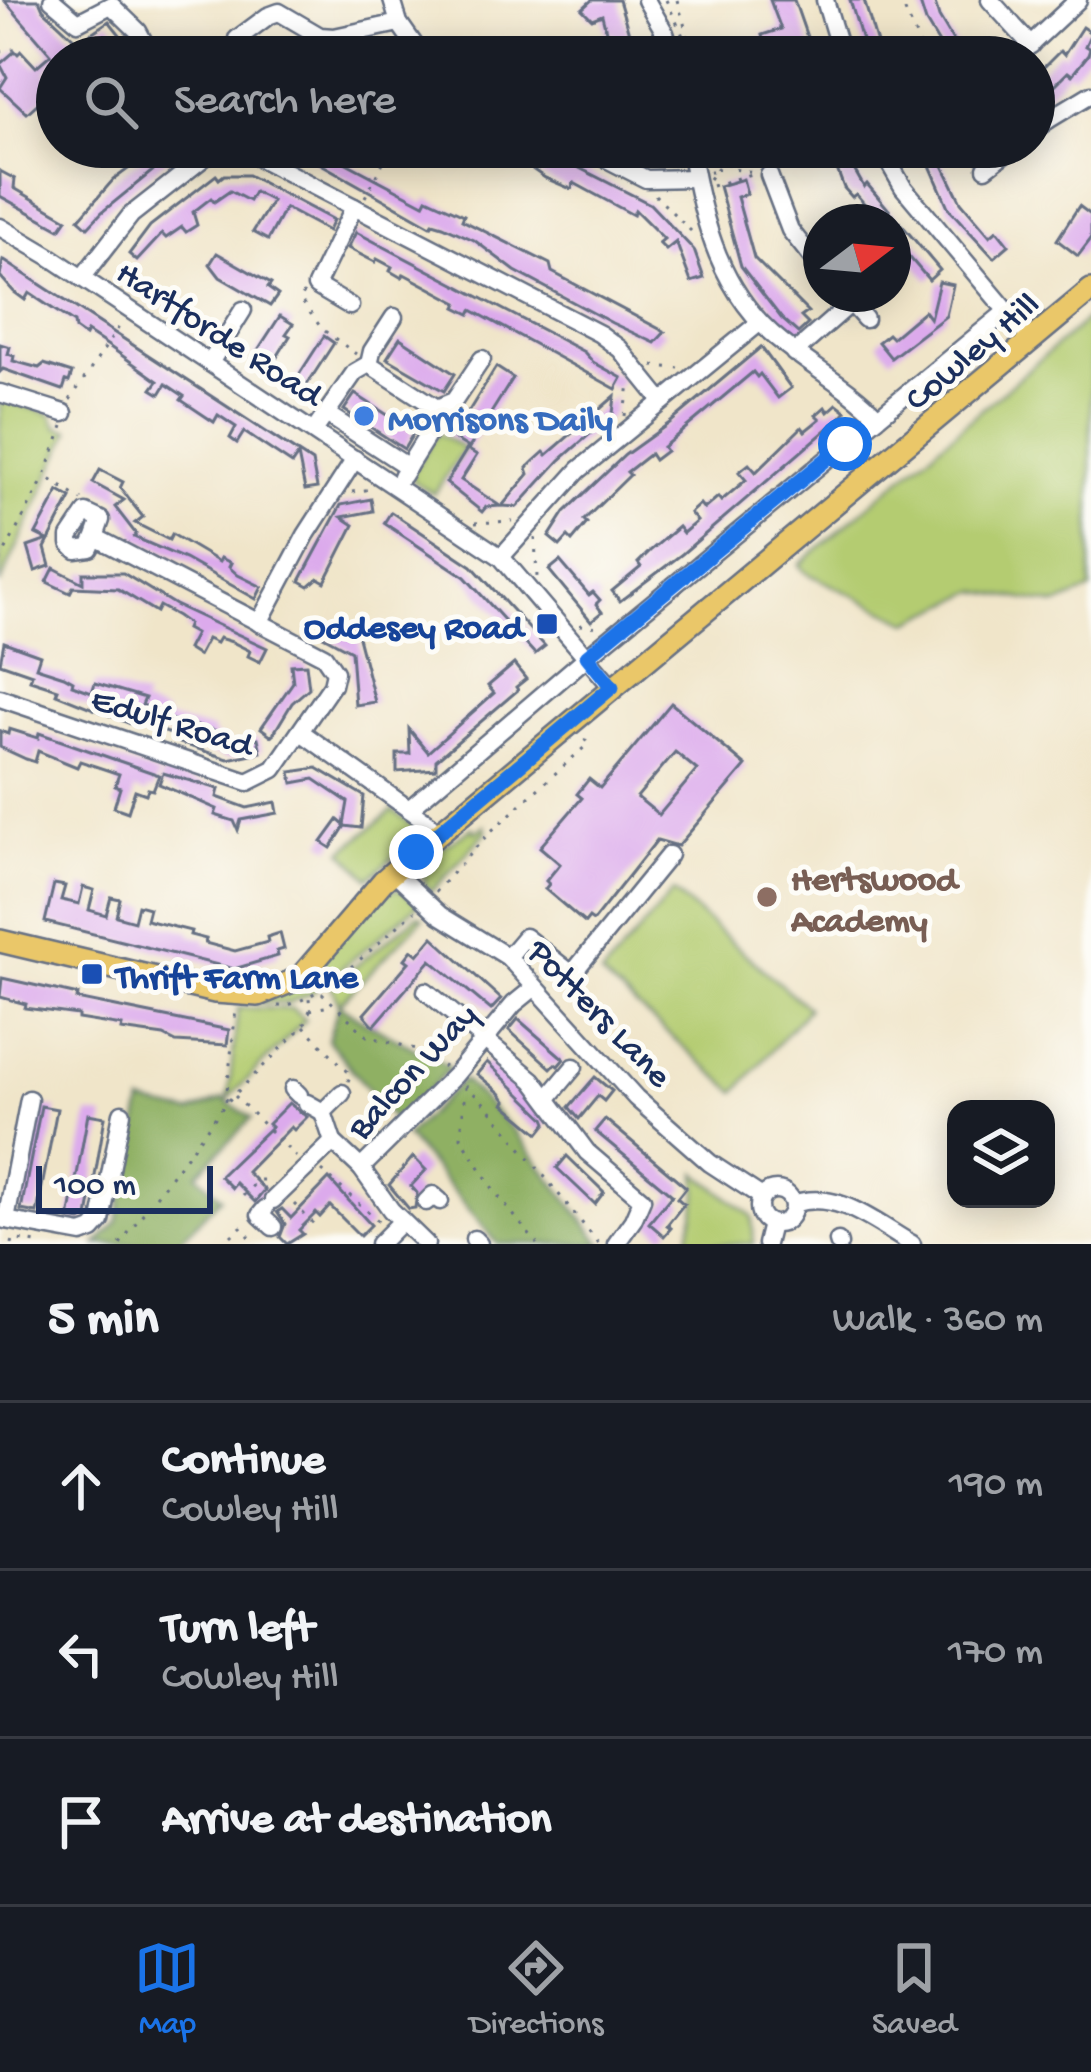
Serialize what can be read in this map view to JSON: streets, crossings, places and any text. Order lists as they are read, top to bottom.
{
  "streets": {
    "main road": ["Cowley Hill"],
    "street": [
      "Hartforde Road",
      "Edulf Road",
      "Potters Lane",
      "Balcon Way"
    ]
  },
  "crossings": [
    ["Hartforde Road", "Cowley Hill"],
    ["Cowley Hill", "Potters Lane"],
    ["Potters Lane", "Balcon Way"]
  ],
  "places": {
    "other": ["Morrisons Daily", "Hertswood Academy"],
    "transit": ["Oddesey Road", "Thrift Farm Lane"]
  },
  "scale_bar": "100 m",
  "north": "right",
  "page": {
    "search": "Search here",
    "scale": "100 m",
    "heading": ["5 min", "Walk · 360 m"],
    "list": [
      ["Continue", "Cowley Hill", "190 m"],
      ["Turn left", "Cowley Hill", "170 m"],
      "Arrive at destination"
    ],
    "nav": ["Map", "Directions", "Saved"]
  }
}
